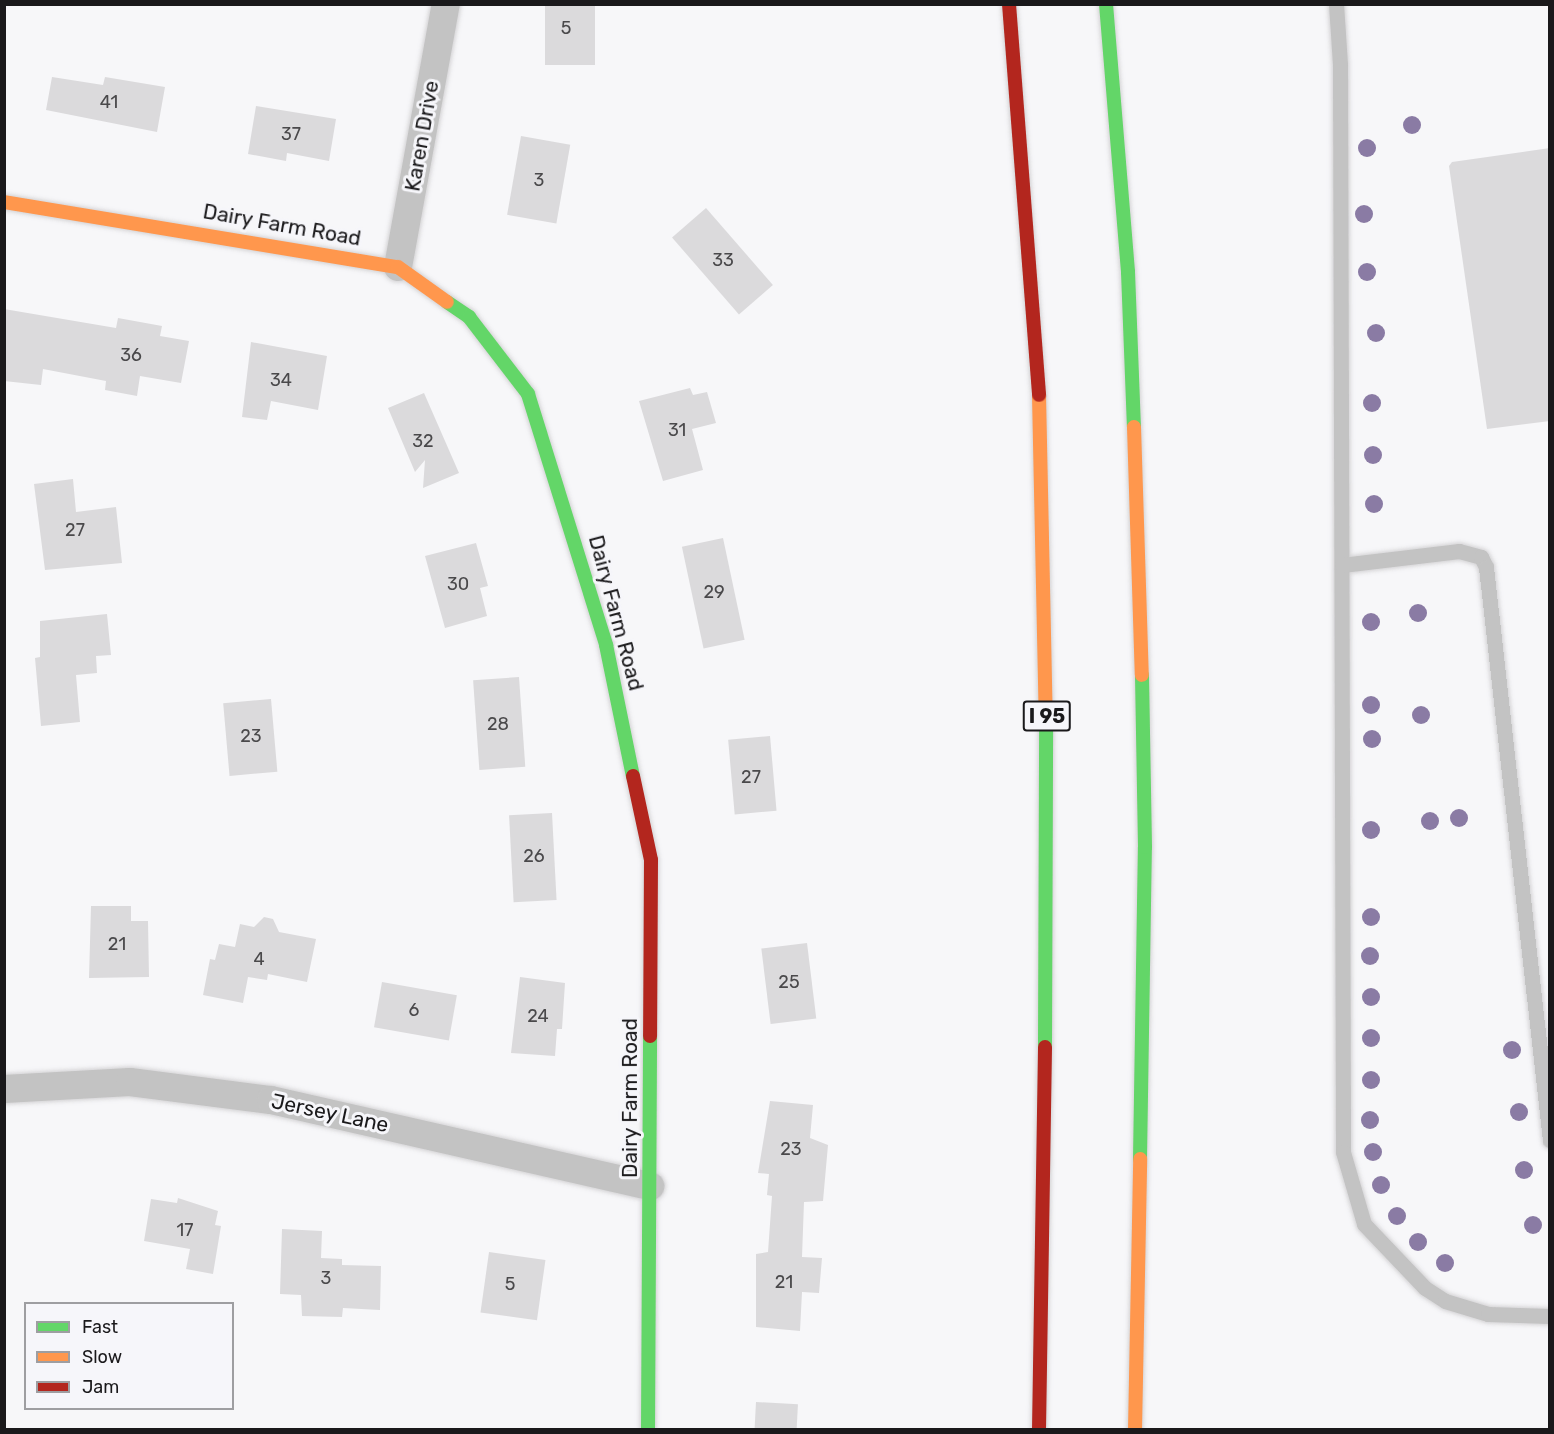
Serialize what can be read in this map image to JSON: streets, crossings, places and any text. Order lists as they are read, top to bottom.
{
  "streets": {
    "main road": ["Dairy Farm Road", "I 95"],
    "street": ["Karen Drive", "Jersey Lane"]
  },
  "crossings": [
    ["Karen Drive", "Dairy Farm Road"],
    ["Dairy Farm Road", "Jersey Lane"]
  ],
  "house_numbers": [
    "5",
    "41",
    "37",
    "3",
    "33",
    "36",
    "34",
    "31",
    "32",
    "27",
    "30",
    "29",
    "28",
    "23",
    "27",
    "26",
    "21",
    "4",
    "25",
    "6",
    "24",
    "23",
    "17",
    "3",
    "21",
    "5"
  ],
  "legend": ["Fast", "Slow", "Jam"]
}
